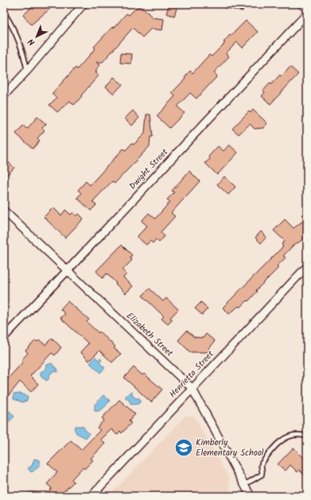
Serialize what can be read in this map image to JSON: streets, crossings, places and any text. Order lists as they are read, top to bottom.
{
  "streets": {
    "street": ["Dwight Street", "Elizabeth Street", "Henrietta Street"]
  },
  "crossings": [
    ["Dwight Street", "Elizabeth Street"],
    ["Elizabeth Street", "Henrietta Street"]
  ],
  "places": {
    "school or university": ["Kimberly Elementary School"]
  },
  "north": "bottom left"
}
